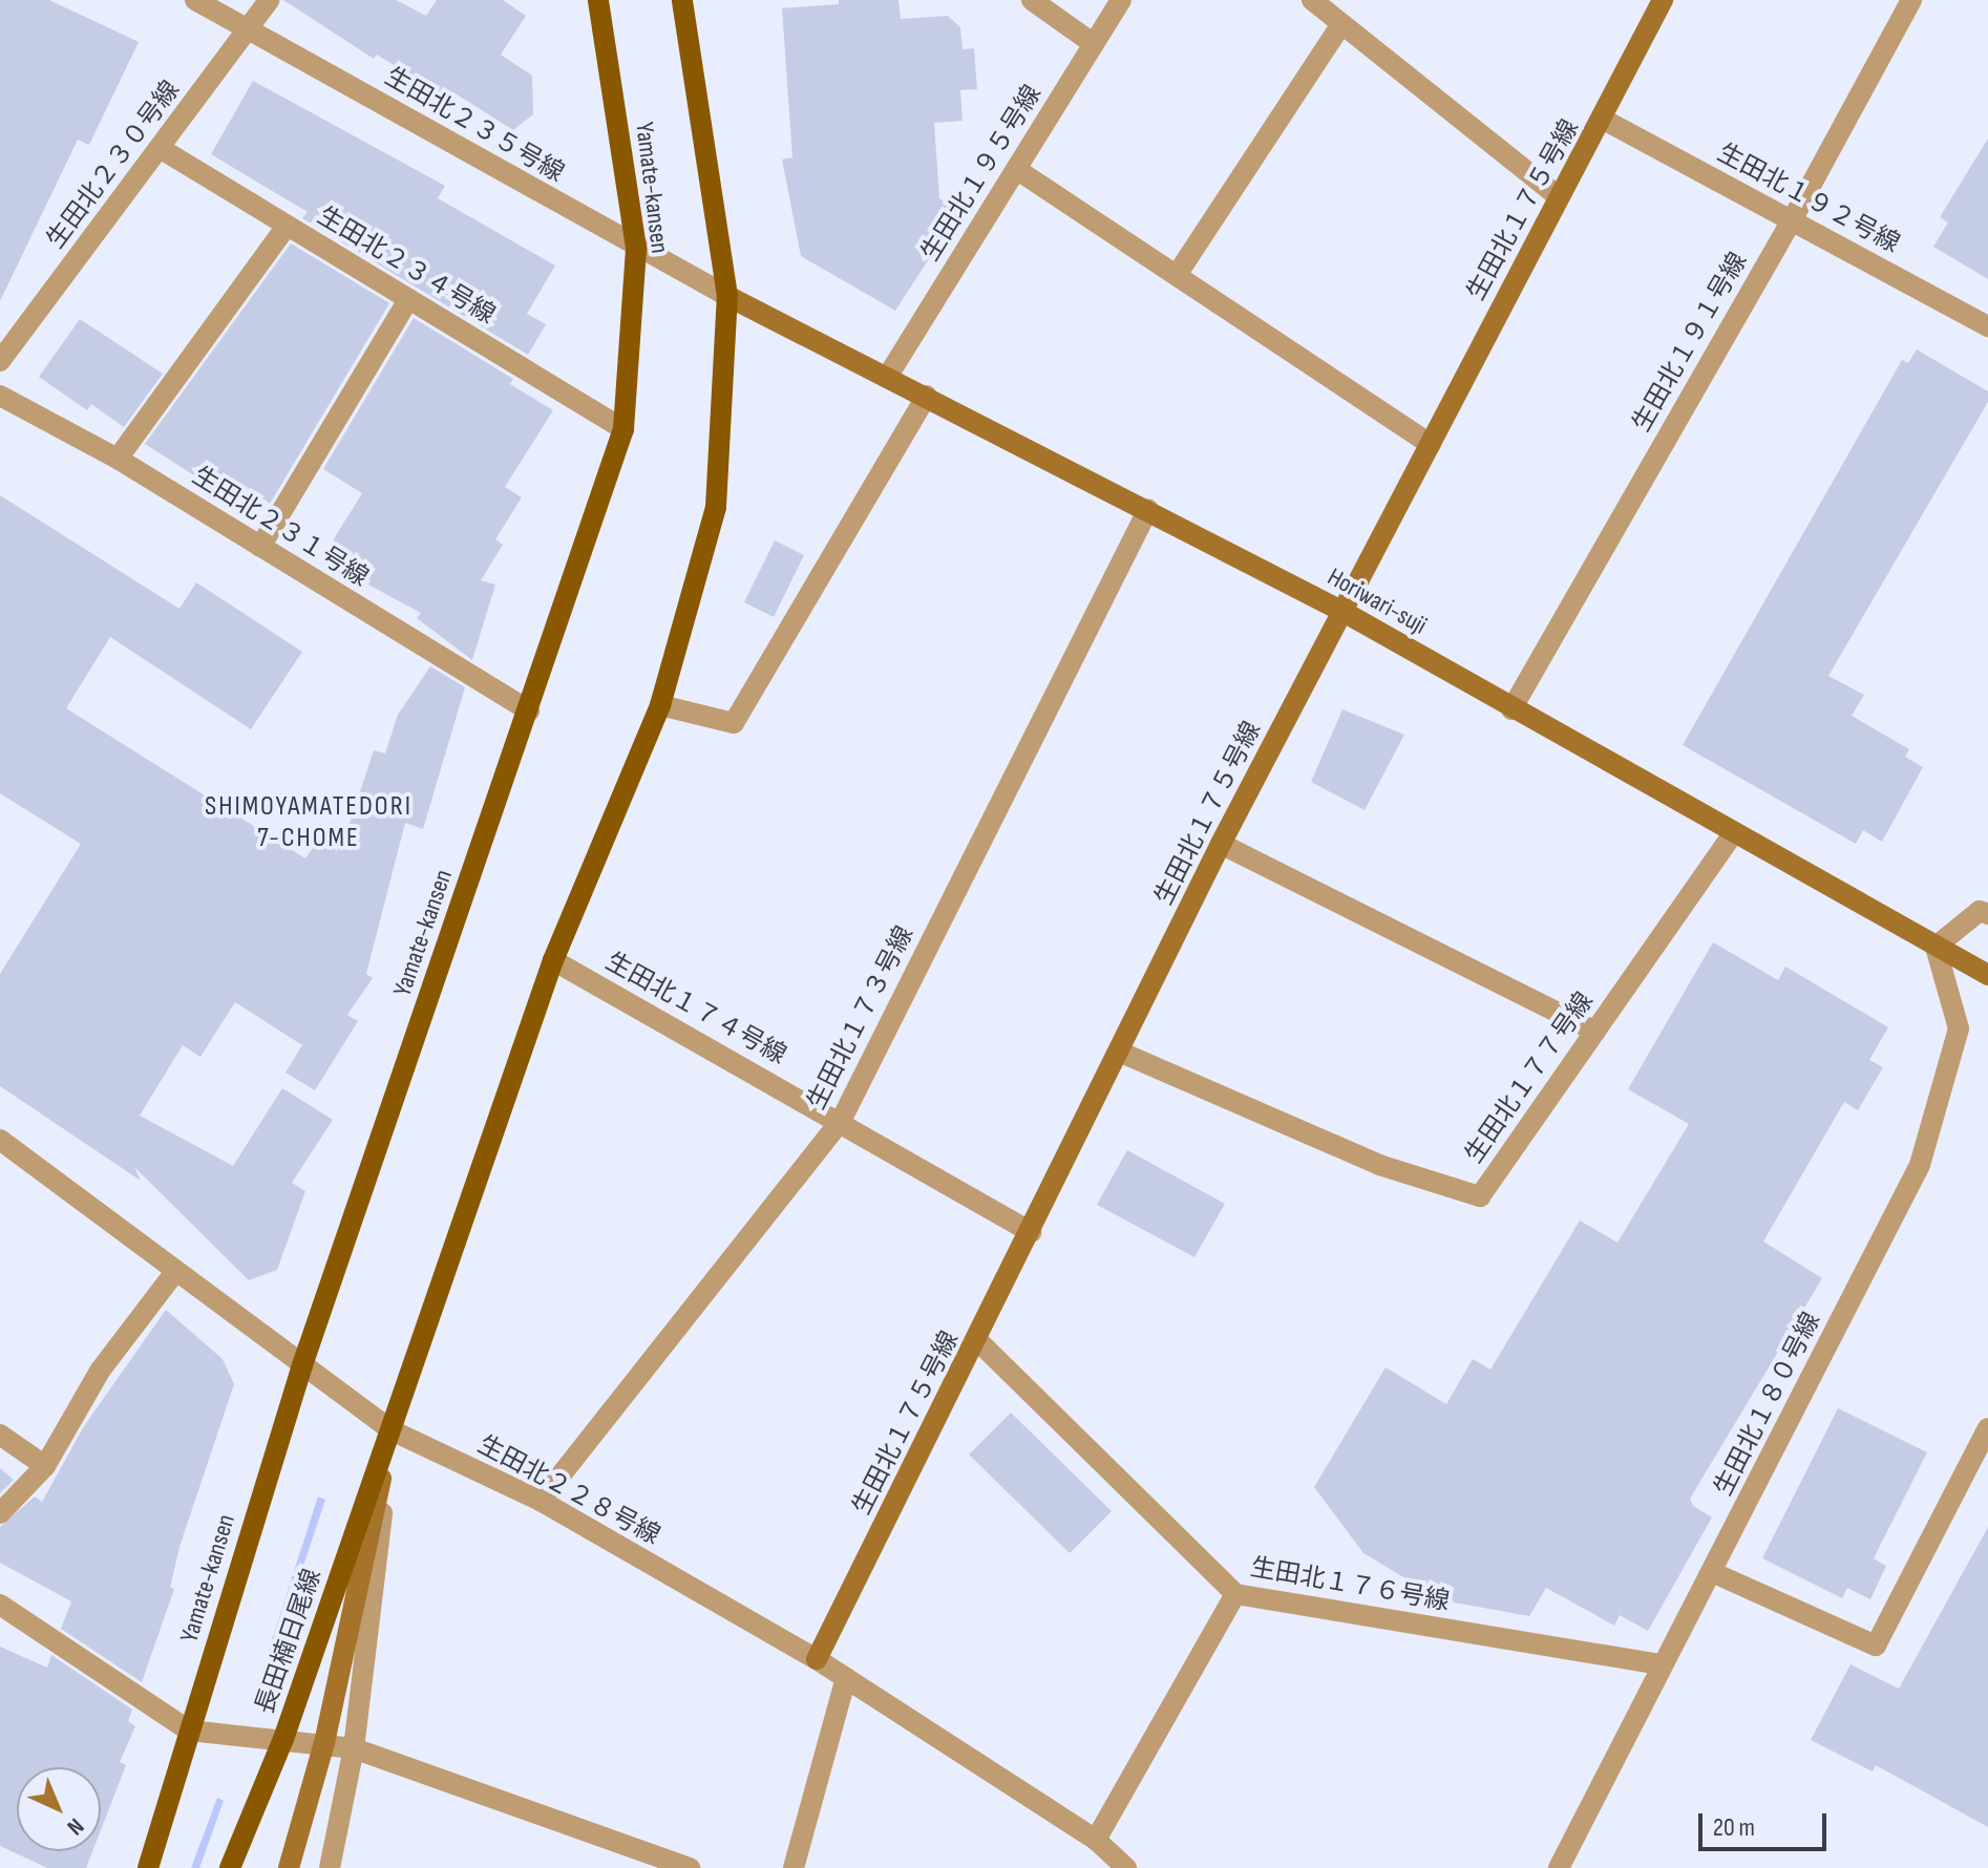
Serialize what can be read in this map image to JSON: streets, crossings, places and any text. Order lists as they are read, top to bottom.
{
  "streets": {
    "main road": ["Yamate-kansen", "長田楠日尾線"],
    "street": [
      "生田北２３５号線",
      "生田北２３０号線",
      "生田北１９５号線",
      "生田北１９２号線",
      "生田北１７５号線",
      "生田北２３４号線",
      "生田北１９１号線",
      "生田北２３１号線",
      "Horiwari-suji",
      "生田北１７４号線",
      "生田北１７３号線",
      "生田北１７７号線",
      "生田北１８０号線",
      "生田北２２８号線",
      "生田北１７６号線"
    ]
  },
  "crossings": [
    ["生田北２３５号線", "生田北２３０号線"],
    ["生田北２３５号線", "Yamate-kansen"],
    ["生田北２３５号線", "Horiwari-suji"],
    ["生田北２３０号線", "生田北２３４号線"],
    ["生田北１９５号線", "Horiwari-suji"],
    ["Yamate-kansen", "生田北２３４号線"],
    ["Yamate-kansen", "生田北２３１号線"],
    ["Yamate-kansen", "生田北２２８号線"],
    ["生田北１９２号線", "生田北１７５号線"],
    ["生田北１９２号線", "生田北１９１号線"],
    ["生田北１７５号線", "Horiwari-suji"],
    ["生田北１７５号線", "生田北１７４号線"],
    ["生田北１７５号線", "生田北１７７号線"],
    ["生田北１７５号線", "生田北２２８号線"],
    ["生田北１７５号線", "生田北１７６号線"],
    ["生田北１９１号線", "Horiwari-suji"],
    ["Horiwari-suji", "生田北１７３号線"],
    ["Horiwari-suji", "生田北１７７号線"],
    ["Horiwari-suji", "生田北１８０号線"],
    ["生田北１７４号線", "生田北１７３号線"],
    ["生田北１７３号線", "生田北２２８号線"],
    ["生田北１８０号線", "生田北１７６号線"],
    ["生田北２２８号線", "長田楠日尾線"]
  ],
  "districts": ["SHIMOYAMATEDORI 7-CHOME"],
  "scale_bar": "20 m",
  "north": "bottom right"
}
